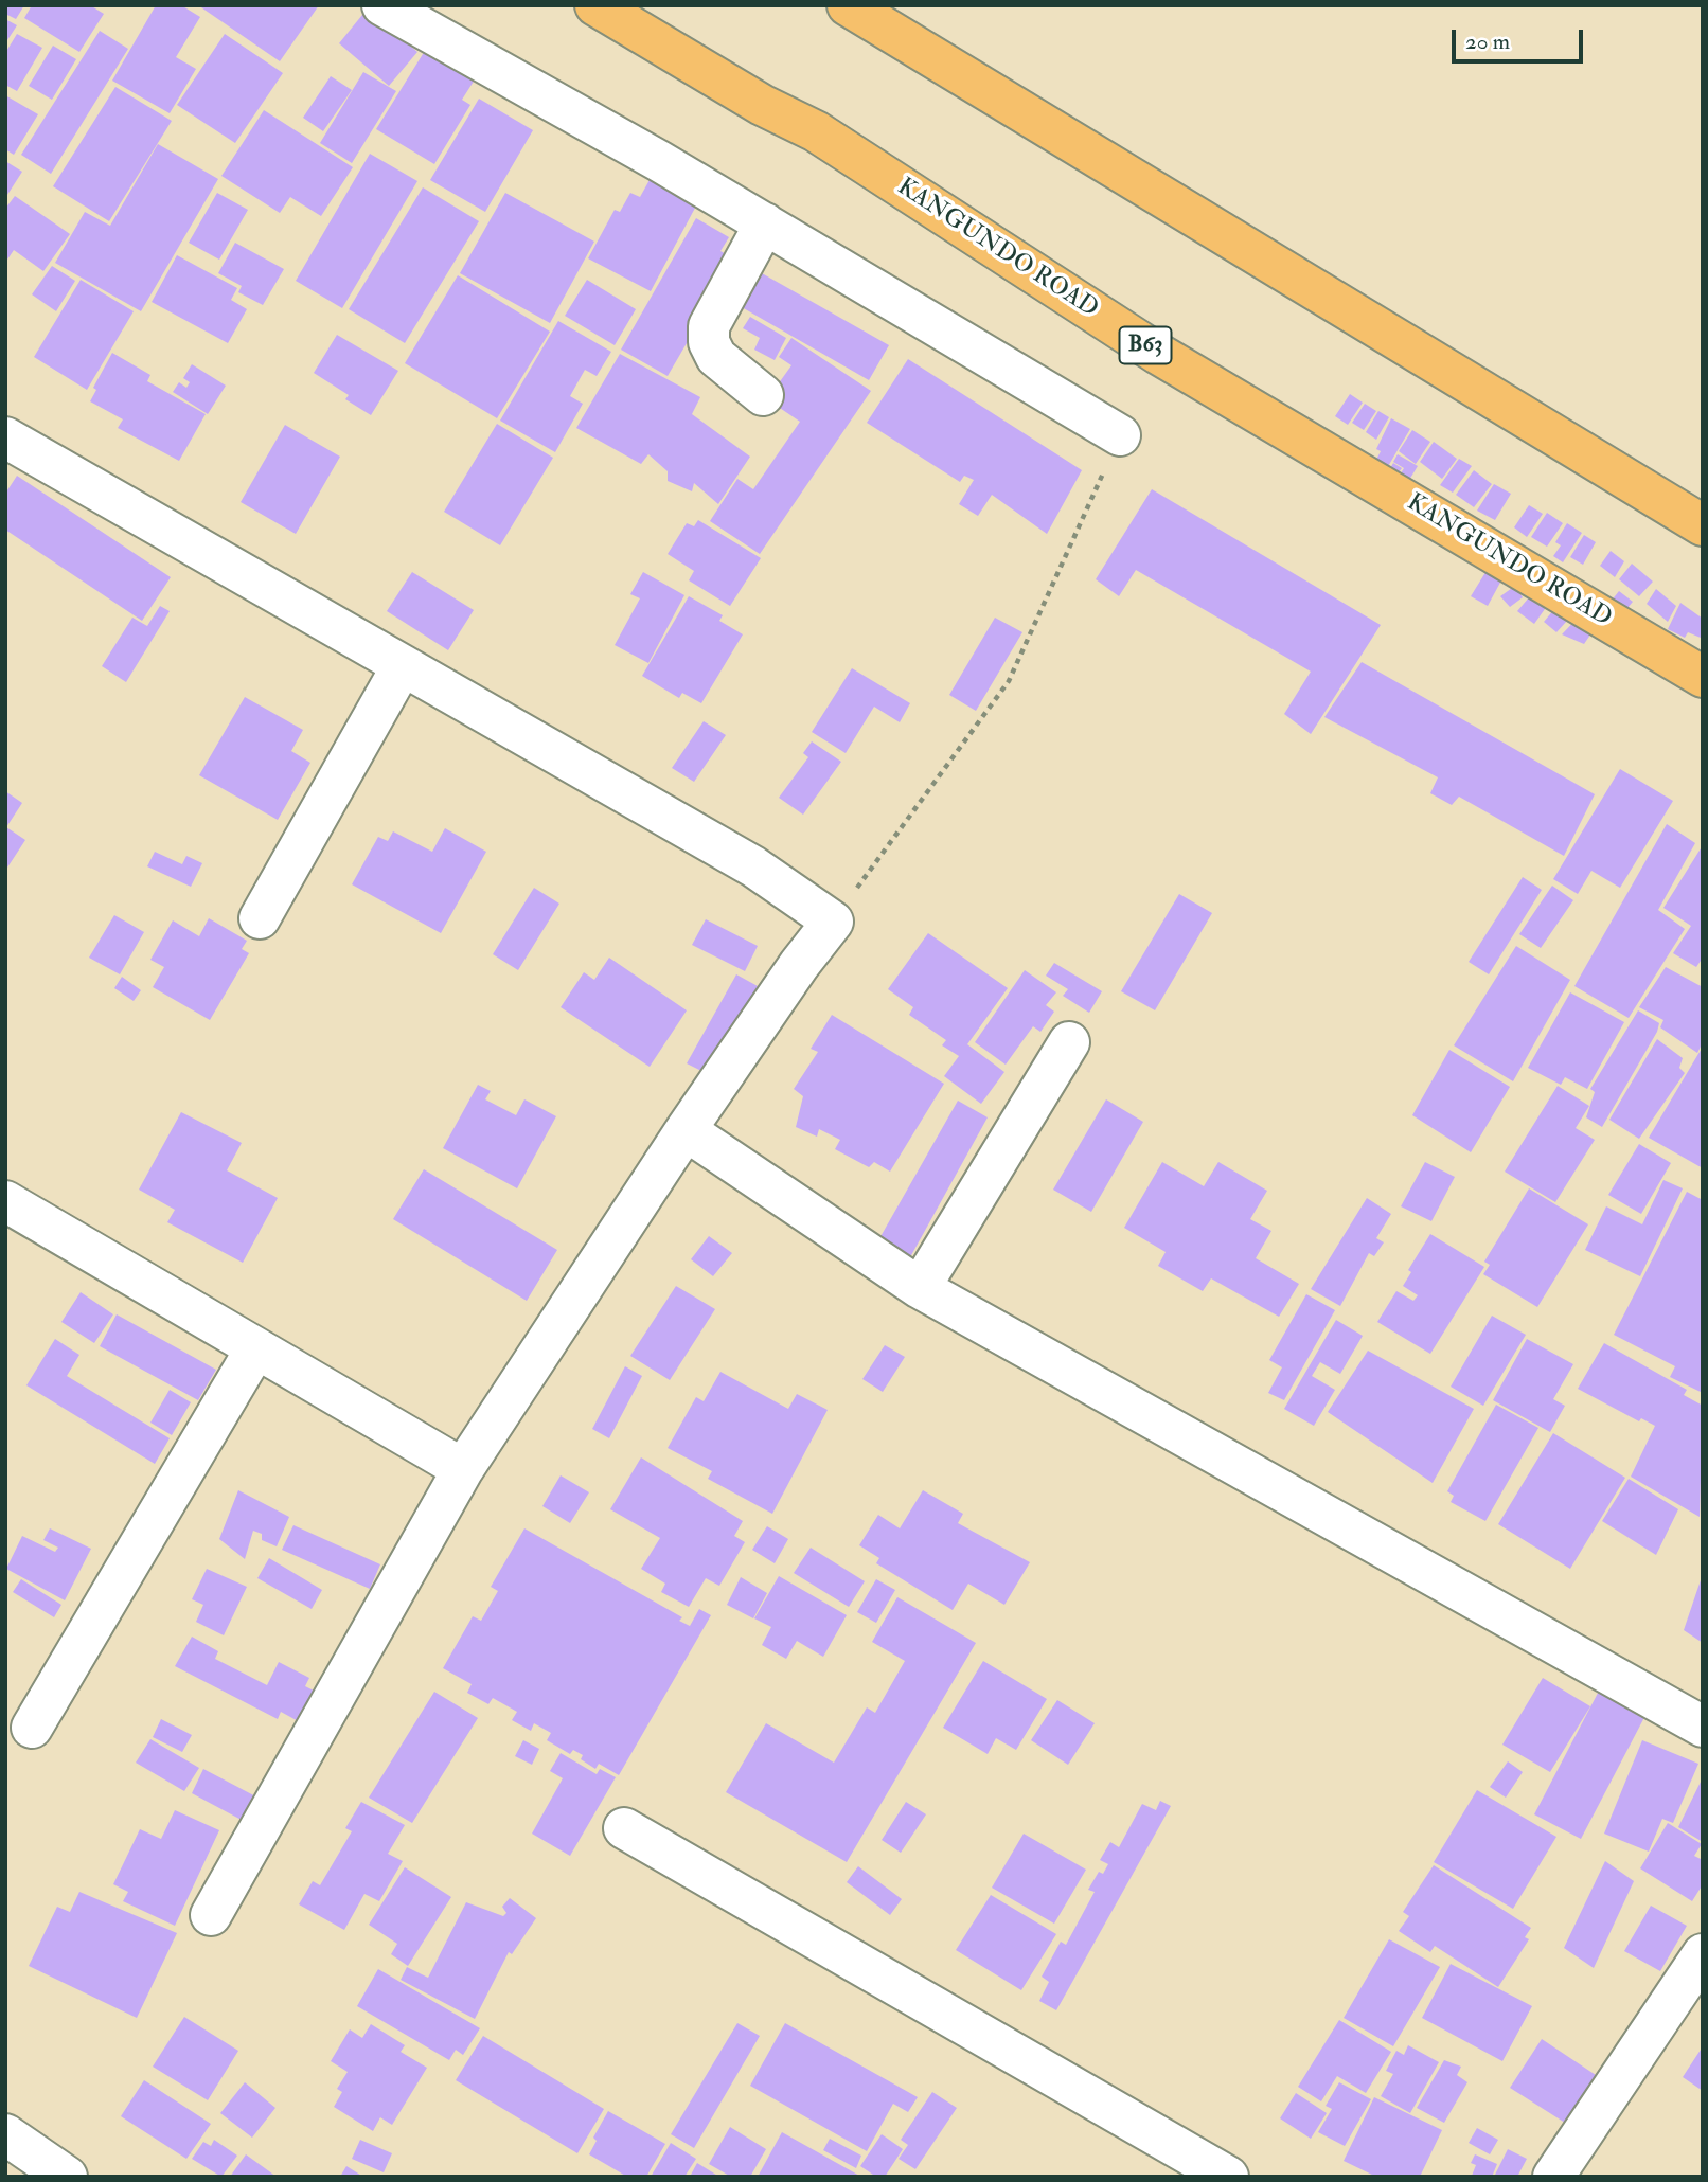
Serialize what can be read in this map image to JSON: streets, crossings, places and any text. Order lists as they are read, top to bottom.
{
  "streets": {
    "highway": ["KANGUNDO ROAD", "B63"]
  },
  "scale_bar": "20 m"
}
